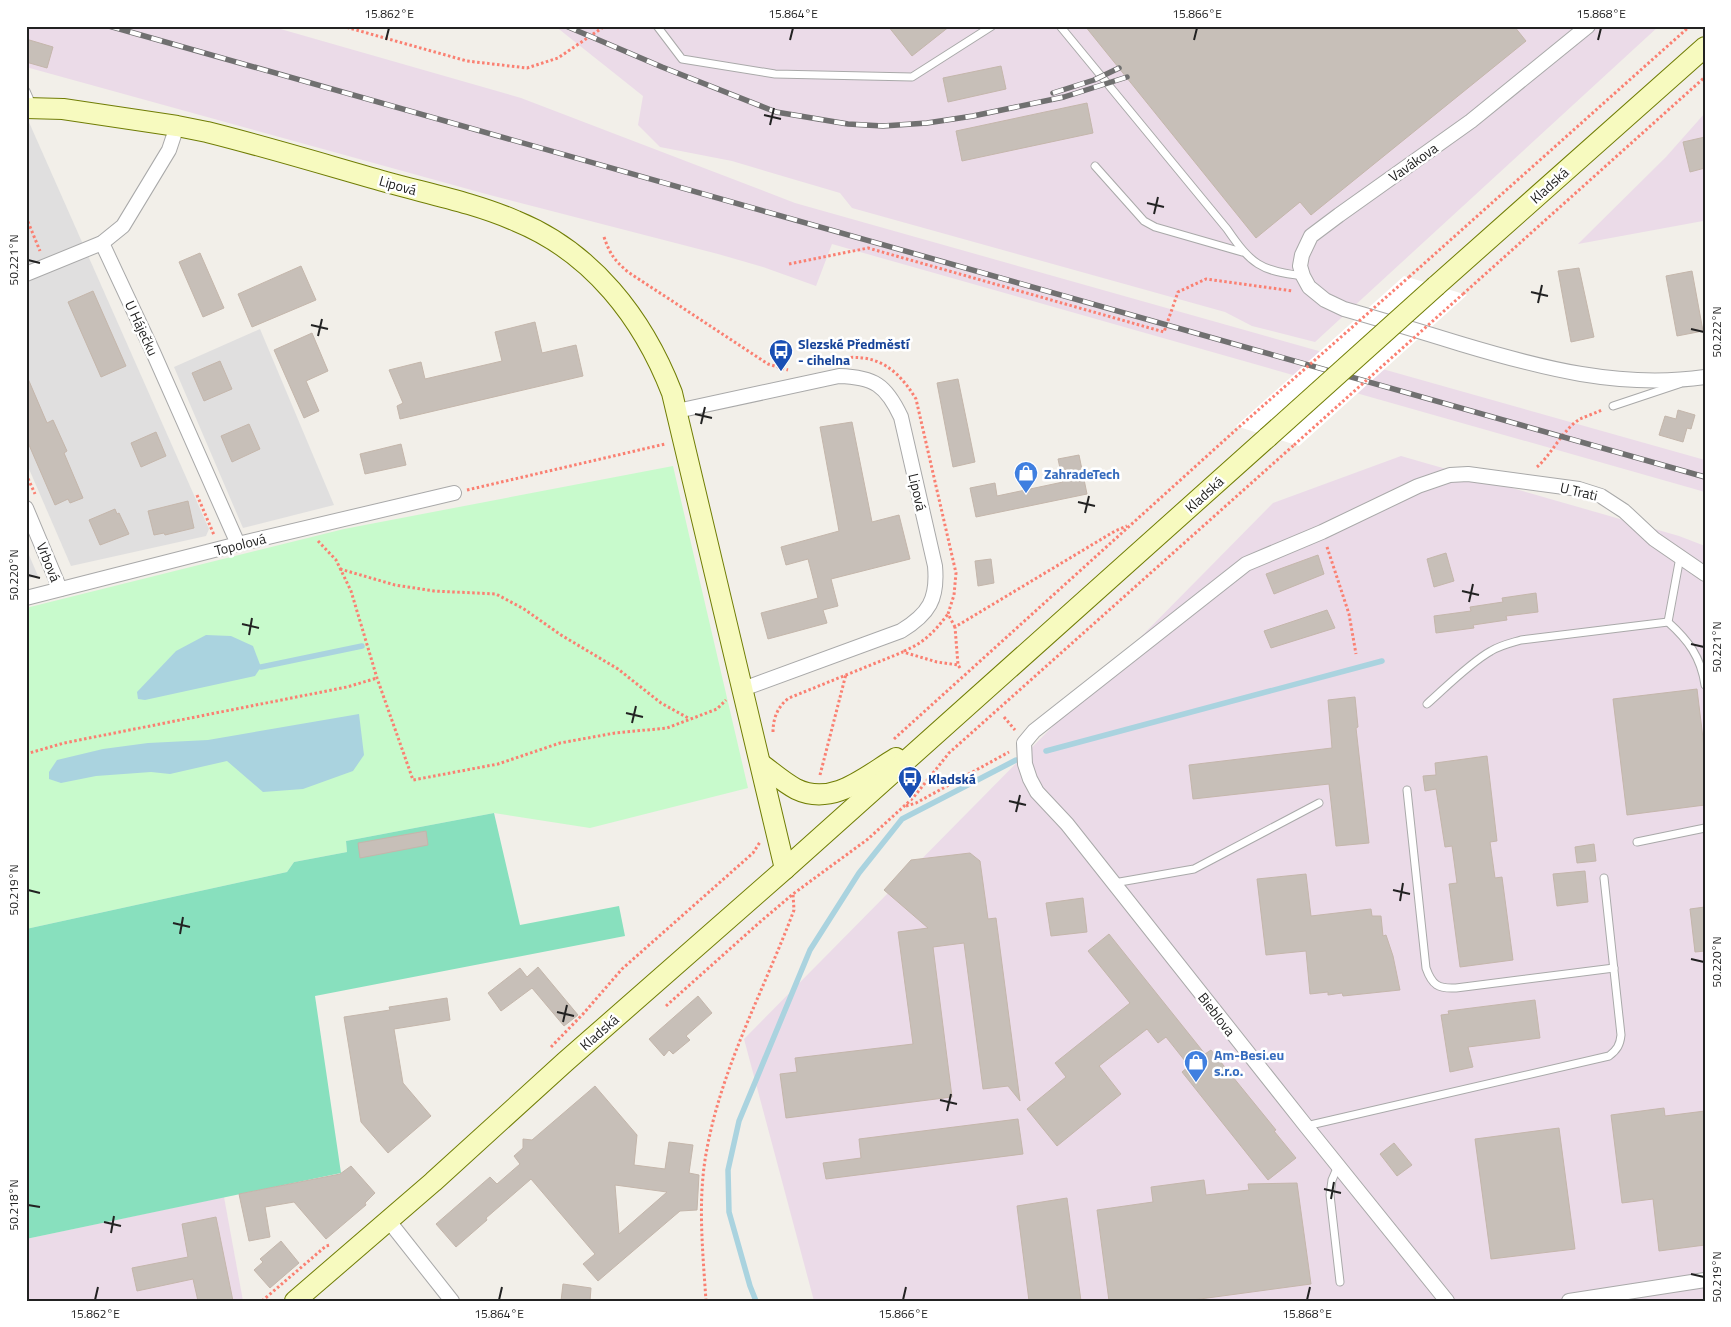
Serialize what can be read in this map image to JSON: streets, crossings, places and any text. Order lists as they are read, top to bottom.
{
  "streets": {
    "main road": ["Lipová", "Kladská"],
    "street": [
      "Vavákova",
      "U Háječku",
      "U Trati",
      "Topolová",
      "Vrbová",
      "Bieblova"
    ]
  },
  "crossings": [
    ["Lipová", "Kladská"],
    ["U Háječku", "Topolová"],
    ["Topolová", "Vrbová"]
  ],
  "places": {
    "bus stop": ["Slezské Předměstí - cihelna", "Kladská"],
    "shop": ["ZahradeTech", "Am-Besi.eu s.r.o."]
  },
  "coordinates": [
    "15.862°E",
    "15.864°E",
    "15.866°E",
    "15.868°E",
    "50.221°N",
    "50.222°N",
    "50.220°N",
    "50.219°N",
    "50.218°N"
  ]
}
